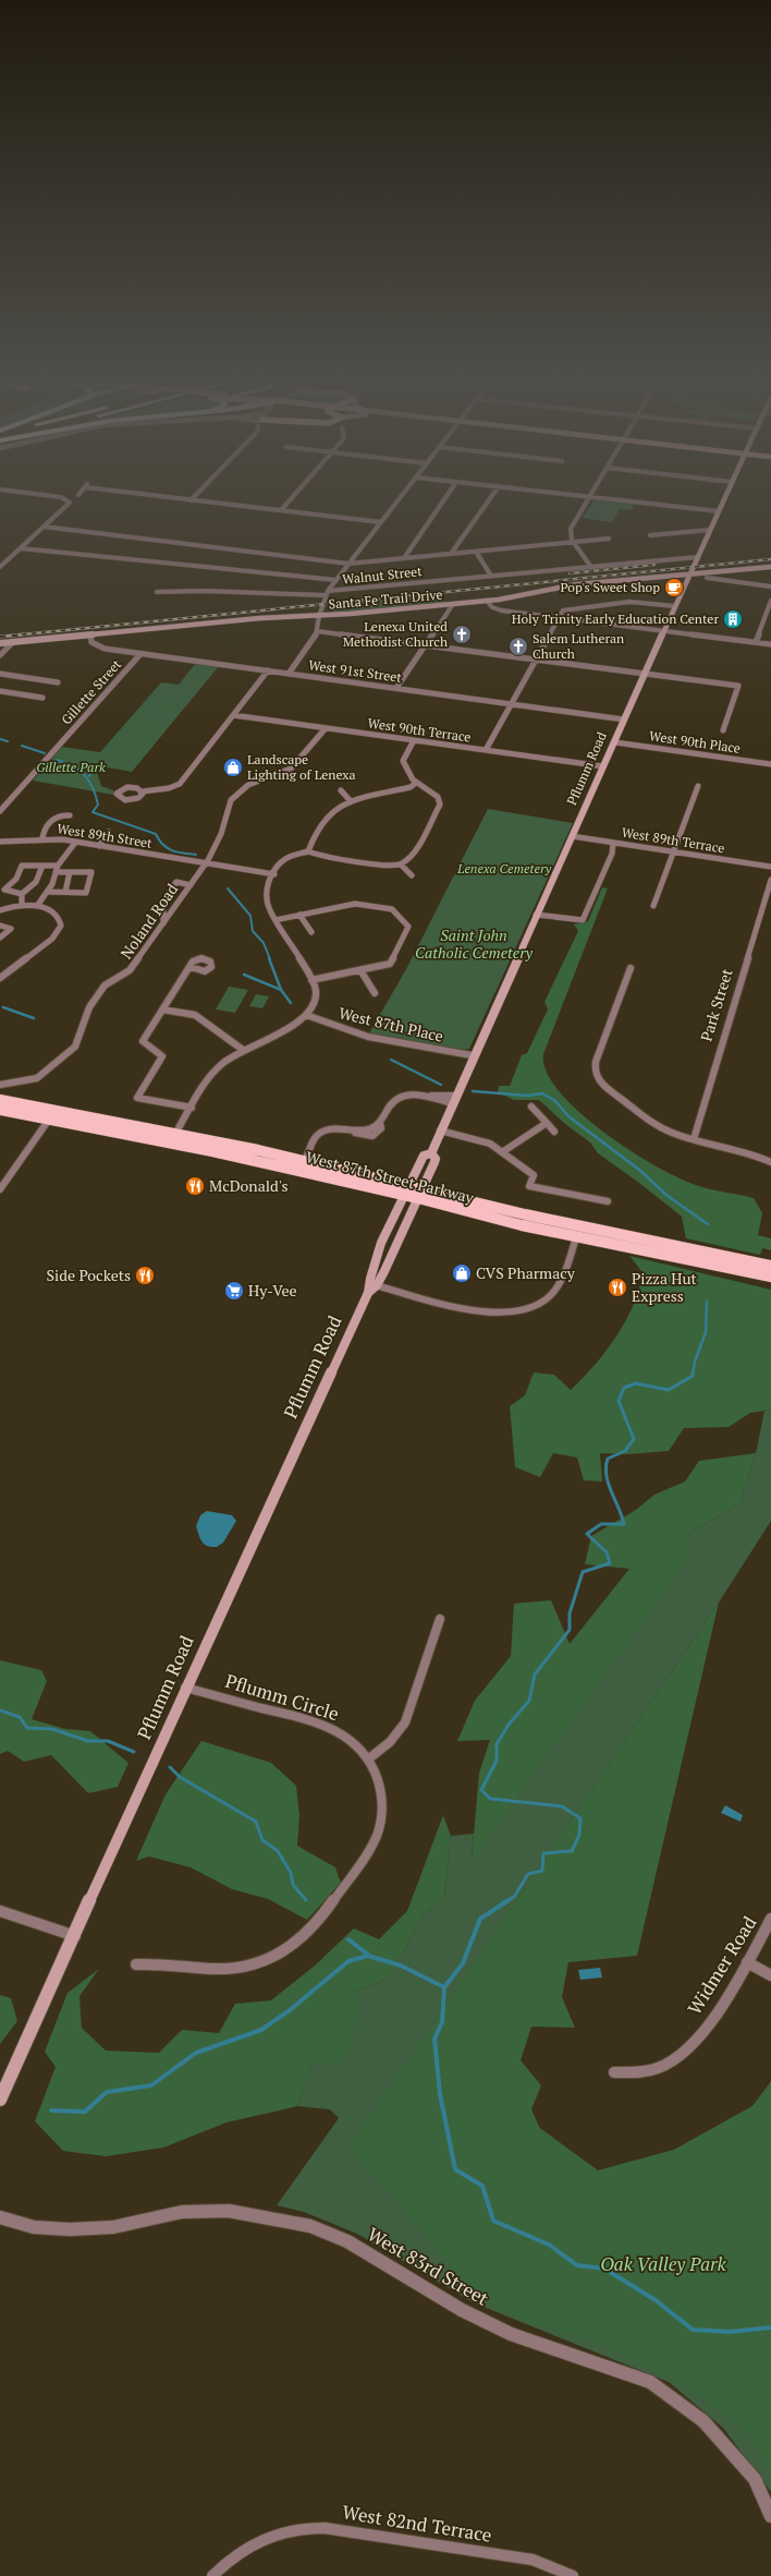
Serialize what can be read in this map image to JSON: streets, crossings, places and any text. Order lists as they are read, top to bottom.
{
  "streets": {
    "main road": ["Santa Fe Trail Drive", "Pflumm Road", "West 87th Street Parkway"],
    "street": [
      "Walnut Street",
      "West 91st Street",
      "Gillette Street",
      "West 90th Terrace",
      "West 90th Place",
      "West 89th Street",
      "West 89th Terrace",
      "Noland Road",
      "Park Street",
      "West 87th Place",
      "Pflumm Circle",
      "Widmer Road",
      "West 83rd Street",
      "West 82nd Terrace"
    ]
  },
  "crossings": [
    ["Walnut Street", "Pflumm Road"],
    ["Santa Fe Trail Drive", "West 91st Street"],
    ["Santa Fe Trail Drive", "Pflumm Road"],
    ["West 91st Street", "Gillette Street"],
    ["West 91st Street", "Pflumm Road"],
    ["West 90th Terrace", "Pflumm Road"],
    ["West 90th Terrace", "Noland Road"],
    ["West 90th Place", "Pflumm Road"],
    ["Pflumm Road", "West 89th Terrace"],
    ["Pflumm Road", "West 87th Place"],
    ["Pflumm Road", "Pflumm Circle"],
    ["West 89th Street", "Noland Road"]
  ],
  "parks": [
    "Gillette Park",
    "Lenexa Cemetery",
    "Saint John Catholic Cemetery",
    "Oak Valley Park"
  ],
  "places": {
    "cafe": ["Pop's Sweet Shop"],
    "building": ["Holy Trinity Early Education Center"],
    "church": ["Lenexa United Methodist Church", "Salem Lutheran Church"],
    "shop": ["Landscape Lighting of Lenexa", "CVS Pharmacy"],
    "restaurant": ["McDonald's", "Side Pockets", "Pizza Hut Express"],
    "supermarket": ["Hy-Vee"]
  }
}
